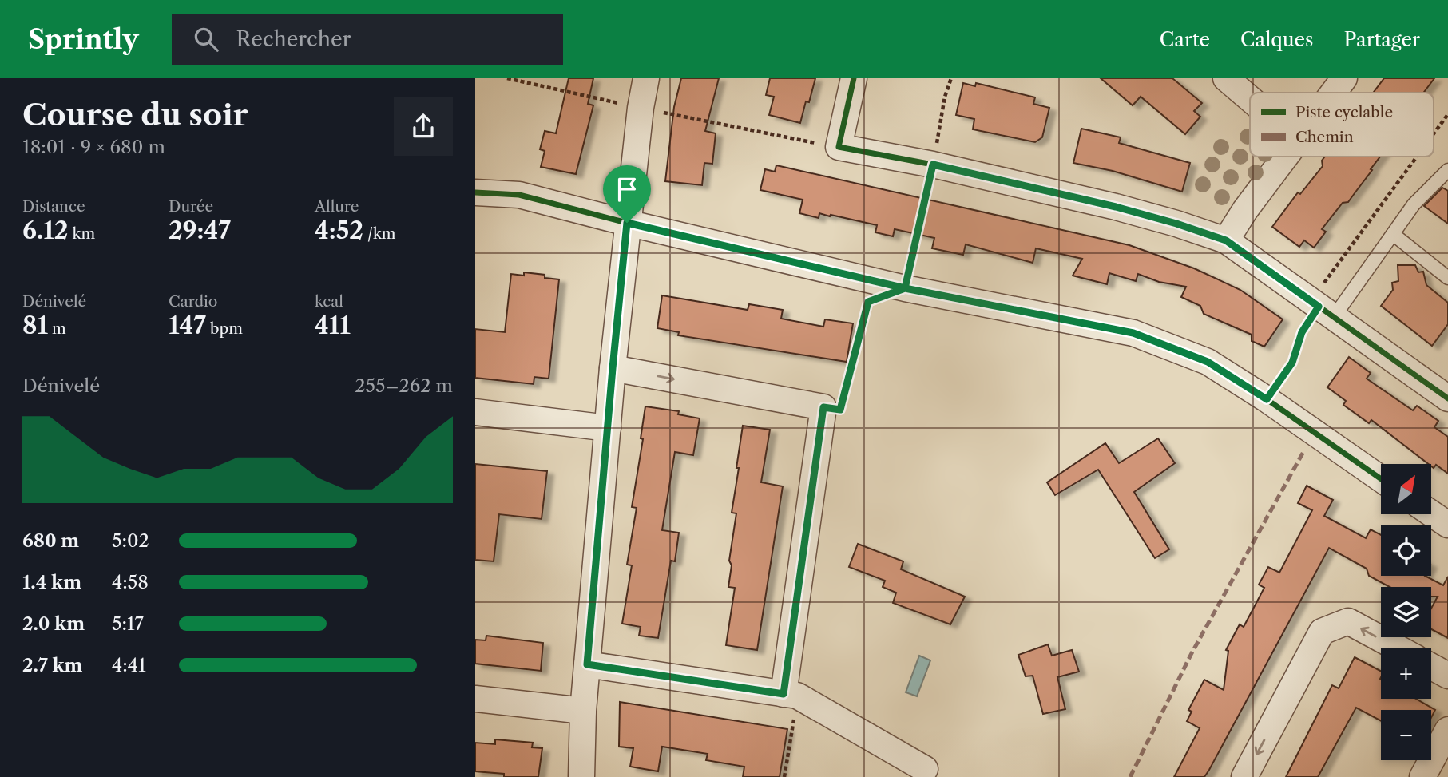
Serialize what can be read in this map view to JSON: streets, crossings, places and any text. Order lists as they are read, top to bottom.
{
  "legend": ["Piste cyclable", "Chemin"],
  "north": "top right",
  "page": {
    "header": "Sprintly",
    "search": "Rechercher",
    "nav": ["Carte", "Calques", "Partager"],
    "heading": ["Course du soir", "18:01 · 9 × 680 m"],
    "stats": [
      ["Distance", "6.12 km"],
      ["Durée", "29:47"],
      ["Allure", "4:52 /km"],
      ["Dénivelé", "81 m"],
      ["Cardio", "147 bpm"],
      ["kcal", "411"]
    ],
    "chart": ["Dénivelé", "255–262 m"],
    "map_buttons": ["+", "−"],
    "list": [
      {
        "name": "680 m",
        "note": "5:02"
      },
      {
        "name": "1.4 km",
        "note": "4:58"
      },
      {
        "name": "2.0 km",
        "note": "5:17"
      },
      {
        "name": "2.7 km",
        "note": "4:41"
      }
    ]
  }
}
